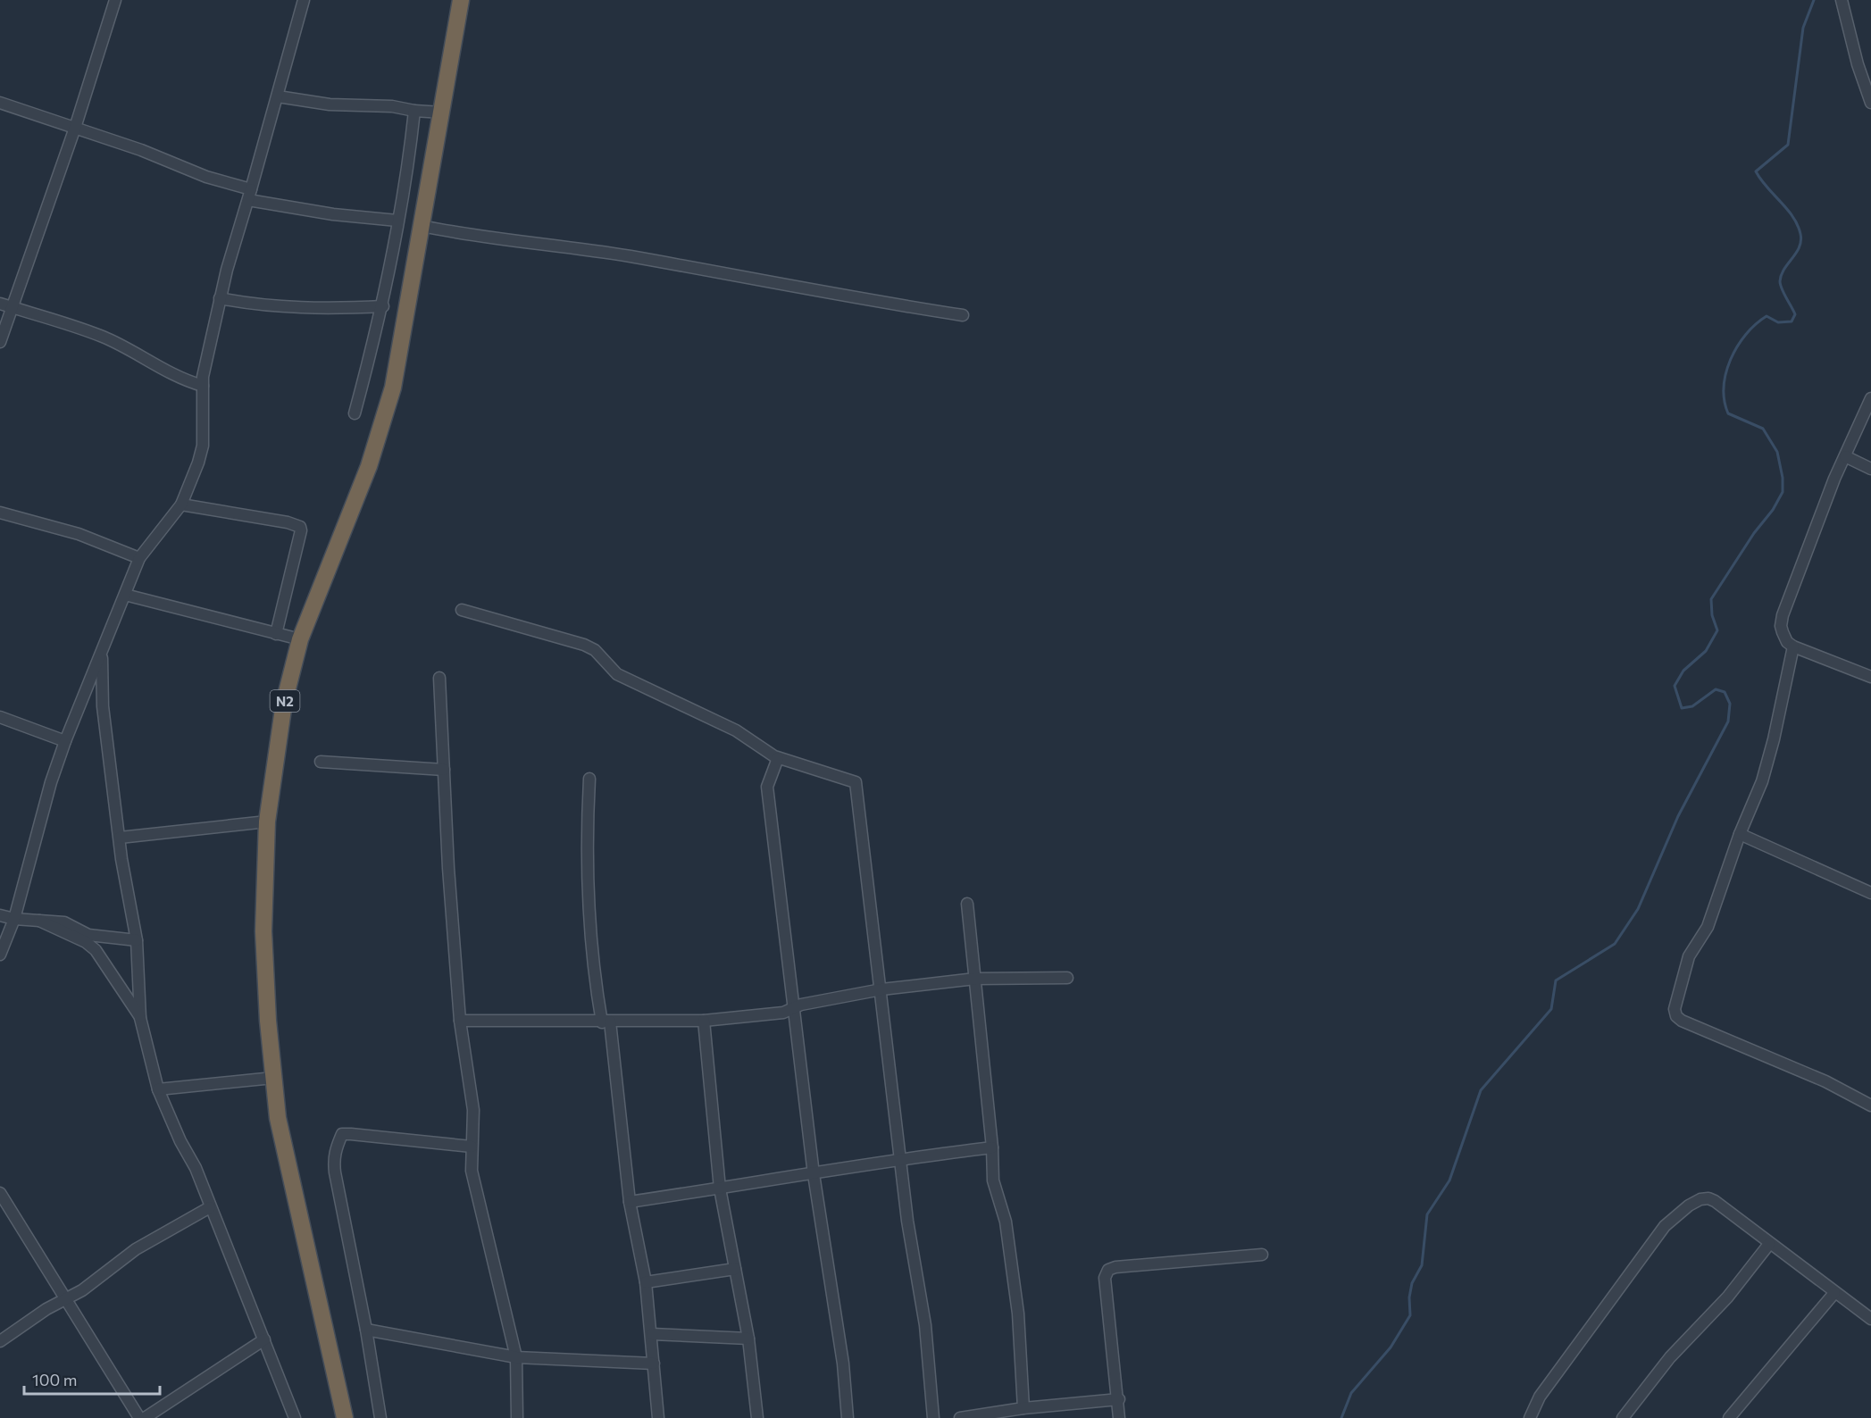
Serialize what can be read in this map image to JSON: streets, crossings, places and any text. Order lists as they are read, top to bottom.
{
  "streets": {
    "highway": ["N2"]
  },
  "scale_bar": "100 m"
}
